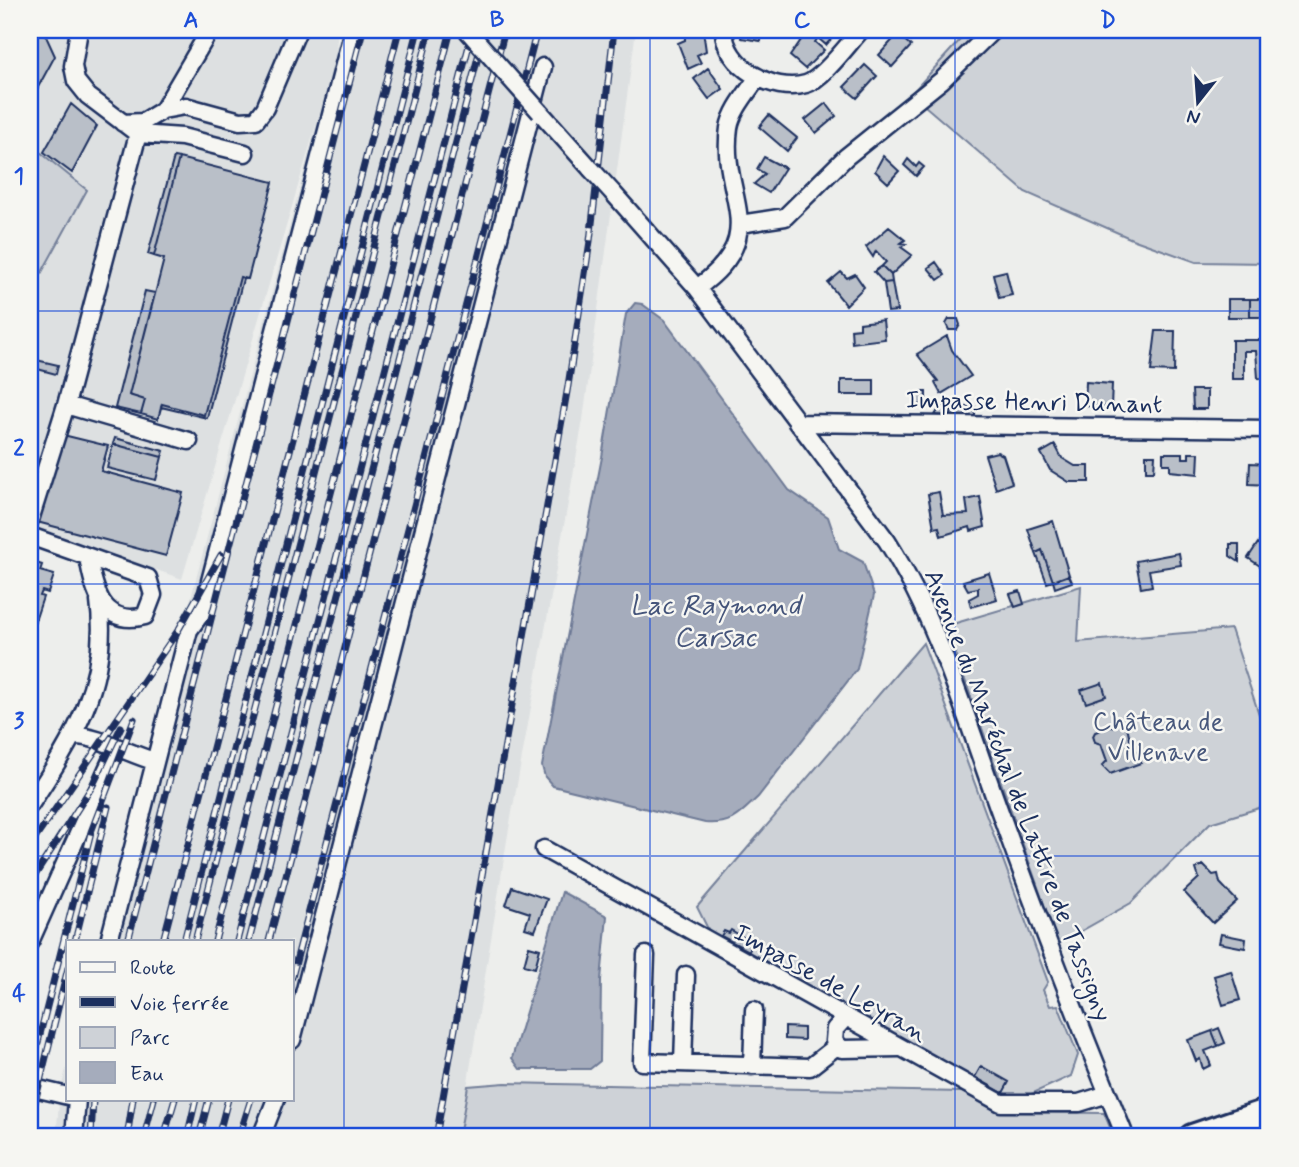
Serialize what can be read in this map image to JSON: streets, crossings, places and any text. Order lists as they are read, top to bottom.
{
  "streets": {
    "street": ["Impasse Henri Dunant", "Avenue du Maréchal de Lattre de Tassigny", "Impasse de Leyran"]
  },
  "crossings": [
    ["Impasse Henri Dunant", "Avenue du Maréchal de Lattre de Tassigny"],
    ["Avenue du Maréchal de Lattre de Tassigny", "Impasse de Leyran"]
  ],
  "water": ["Lac Raymond Carsac"],
  "parks": ["Château de Villenave"],
  "legend": [
    "Route",
    "Voie ferrée",
    "Parc",
    "Eau"
  ],
  "north": "bottom",
  "grid": {
    "columns": [
      "A",
      "B",
      "C",
      "D"
    ],
    "rows": [
      "1",
      "2",
      "3",
      "4"
    ]
  }
}
